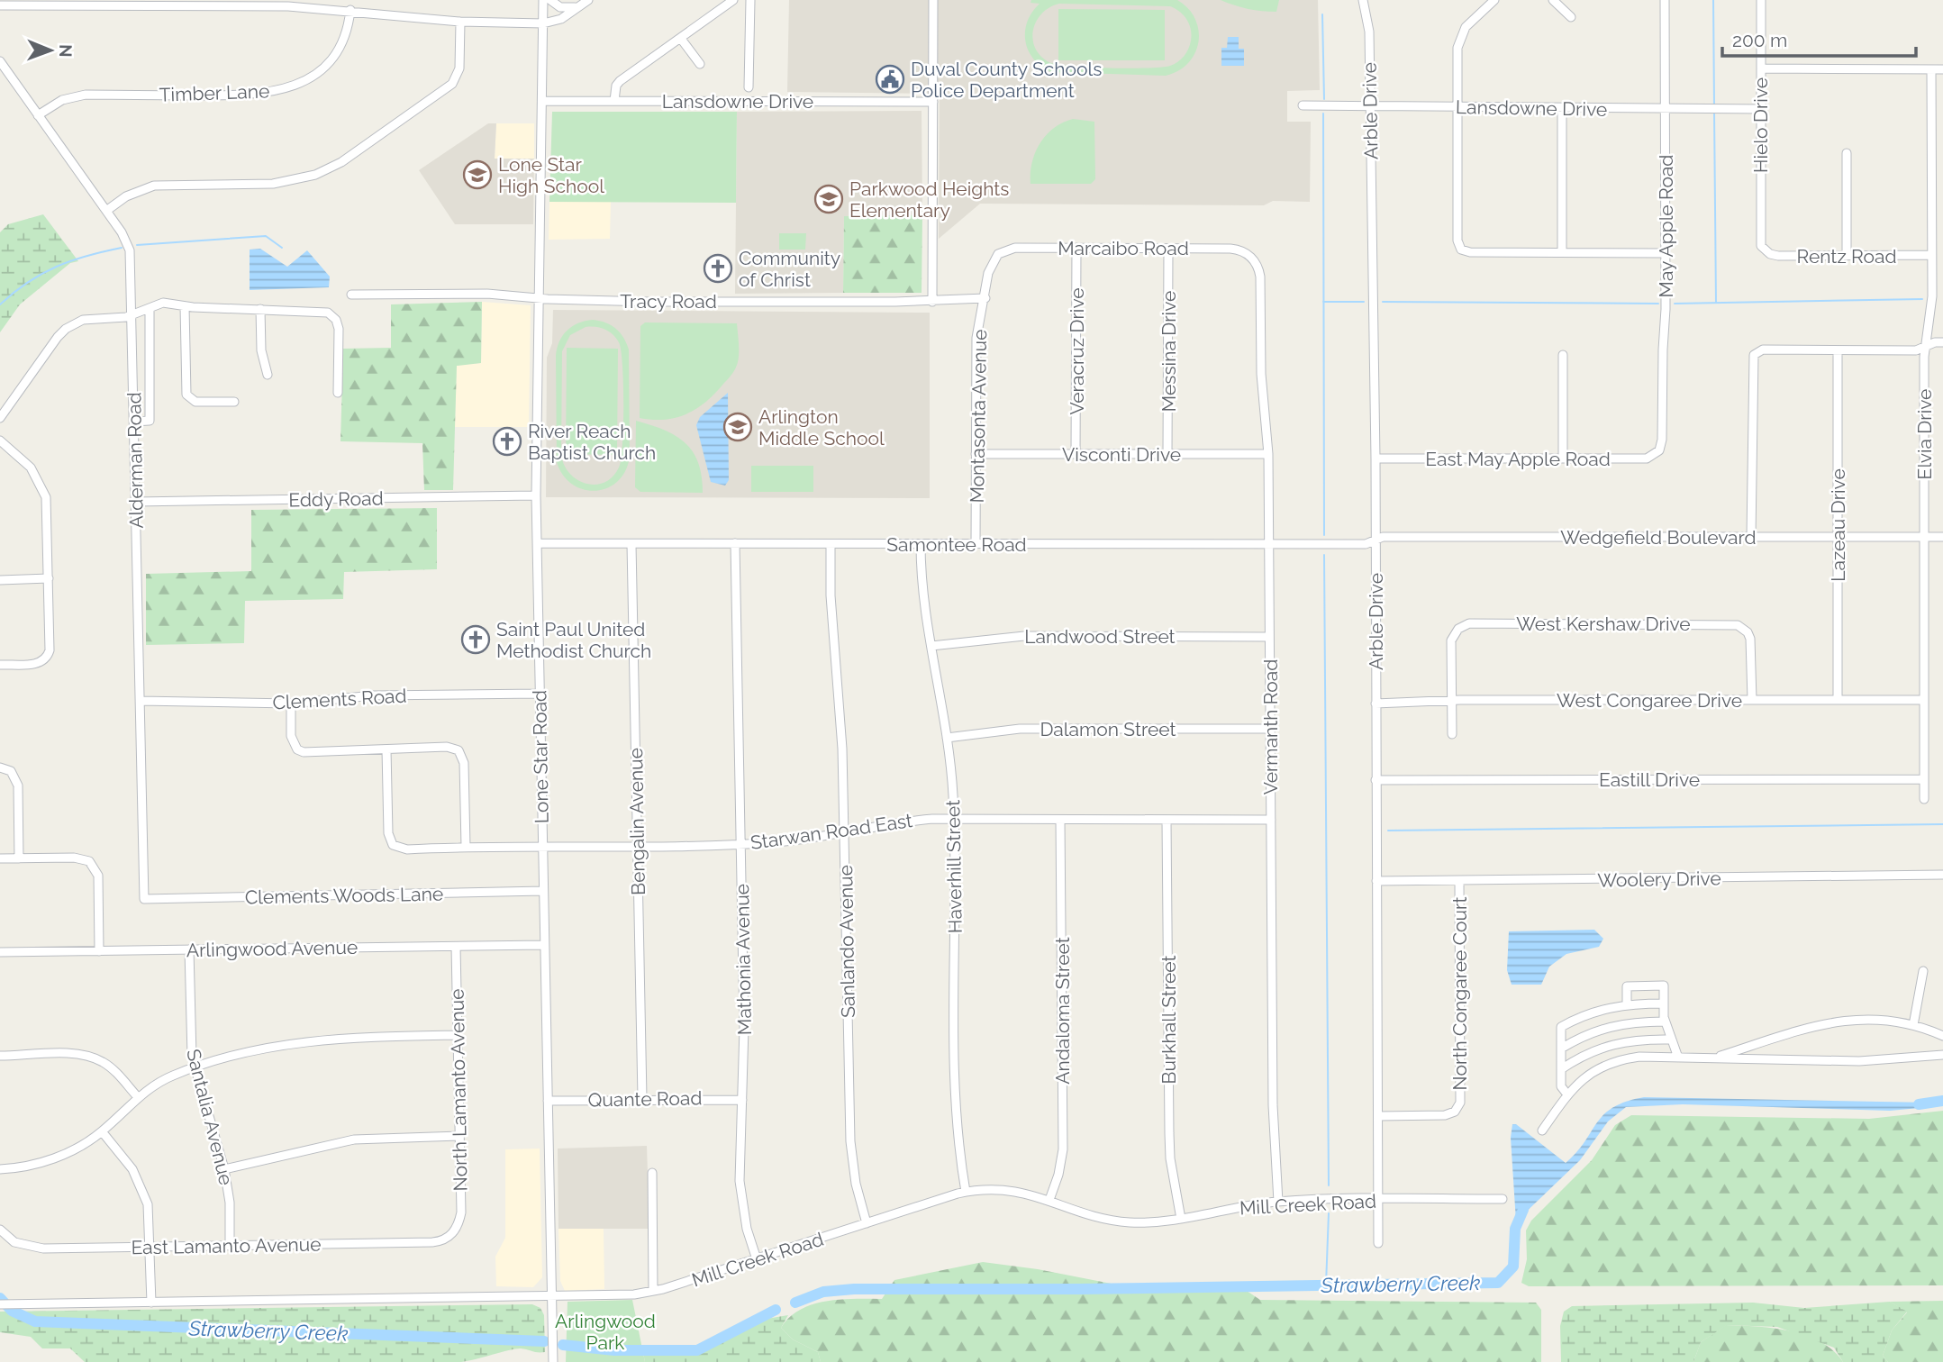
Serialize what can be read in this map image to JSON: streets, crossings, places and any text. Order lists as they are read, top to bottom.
{
  "streets": {
    "street": [
      "Timber Lane",
      "Lansdowne Drive",
      "Arble Drive",
      "Hielo Drive",
      "May Apple Road",
      "Marcaibo Road",
      "Rentz Road",
      "Tracy Road",
      "Veracruz Drive",
      "Messina Drive",
      "Montasonta Avenue",
      "Elvia Drive",
      "Visconti Drive",
      "East May Apple Road",
      "Alderman Road",
      "Eddy Road",
      "Lazeau Drive",
      "Wedgefield Boulevard",
      "Samontee Road",
      "West Kershaw Drive",
      "Landwood Street",
      "Clements Road",
      "West Congaree Drive",
      "Vermanth Road",
      "Dalamon Street",
      "Lone Star Road",
      "Eastill Drive",
      "Bengalin Avenue",
      "Starwan Road East",
      "Haverhill Street",
      "Woolery Drive",
      "Clements Woods Lane",
      "Sanlando Avenue",
      "Arlingwood Avenue",
      "Mathonia Avenue",
      "North Congaree Court",
      "Andaloma Street",
      "Burkhall Street",
      "North Lamanto Avenue",
      "Quante Road",
      "Santalia Avenue",
      "Mill Creek Road",
      "East Lamanto Avenue"
    ]
  },
  "crossings": [
    ["Timber Lane", "Alderman Road"],
    ["Lansdowne Drive", "Arble Drive"],
    ["Lansdowne Drive", "Hielo Drive"],
    ["Lansdowne Drive", "May Apple Road"],
    ["Lansdowne Drive", "Lone Star Road"],
    ["Arble Drive", "East May Apple Road"],
    ["Arble Drive", "Wedgefield Boulevard"],
    ["Arble Drive", "Samontee Road"],
    ["Arble Drive", "West Congaree Drive"],
    ["Arble Drive", "Eastill Drive"],
    ["Arble Drive", "Woolery Drive"],
    ["Arble Drive", "North Congaree Court"],
    ["Arble Drive", "Mill Creek Road"],
    ["Hielo Drive", "Rentz Road"],
    ["May Apple Road", "East May Apple Road"],
    ["Marcaibo Road", "Veracruz Drive"],
    ["Marcaibo Road", "Messina Drive"],
    ["Marcaibo Road", "Montasonta Avenue"],
    ["Marcaibo Road", "Vermanth Road"],
    ["Rentz Road", "Elvia Drive"],
    ["Tracy Road", "Montasonta Avenue"],
    ["Tracy Road", "Lone Star Road"],
    ["Veracruz Drive", "Visconti Drive"],
    ["Messina Drive", "Visconti Drive"],
    ["Montasonta Avenue", "Visconti Drive"],
    ["Montasonta Avenue", "Samontee Road"],
    ["Elvia Drive", "Wedgefield Boulevard"],
    ["Elvia Drive", "West Congaree Drive"],
    ["Elvia Drive", "Eastill Drive"],
    ["Visconti Drive", "Vermanth Road"],
    ["Alderman Road", "Eddy Road"],
    ["Alderman Road", "Clements Road"],
    ["Alderman Road", "Clements Woods Lane"],
    ["Eddy Road", "Lone Star Road"],
    ["Lazeau Drive", "Wedgefield Boulevard"],
    ["Lazeau Drive", "West Congaree Drive"],
    ["Wedgefield Boulevard", "Samontee Road"],
    ["Samontee Road", "Vermanth Road"],
    ["Samontee Road", "Lone Star Road"],
    ["Samontee Road", "Bengalin Avenue"],
    ["Samontee Road", "Haverhill Street"],
    ["Samontee Road", "Sanlando Avenue"],
    ["Samontee Road", "Mathonia Avenue"],
    ["West Kershaw Drive", "West Congaree Drive"],
    ["Landwood Street", "Vermanth Road"],
    ["Landwood Street", "Haverhill Street"],
    ["Clements Road", "Lone Star Road"],
    ["Vermanth Road", "Dalamon Street"],
    ["Vermanth Road", "Starwan Road East"],
    ["Vermanth Road", "Mill Creek Road"],
    ["Dalamon Street", "Haverhill Street"],
    ["Lone Star Road", "Starwan Road East"],
    ["Lone Star Road", "Clements Woods Lane"],
    ["Lone Star Road", "Arlingwood Avenue"],
    ["Lone Star Road", "Quante Road"],
    ["Lone Star Road", "Mill Creek Road"],
    ["Bengalin Avenue", "Starwan Road East"],
    ["Bengalin Avenue", "Quante Road"],
    ["Starwan Road East", "Haverhill Street"],
    ["Starwan Road East", "Sanlando Avenue"],
    ["Starwan Road East", "Mathonia Avenue"],
    ["Starwan Road East", "Andaloma Street"],
    ["Starwan Road East", "Burkhall Street"],
    ["Haverhill Street", "Mill Creek Road"],
    ["Woolery Drive", "North Congaree Court"],
    ["Sanlando Avenue", "Mill Creek Road"],
    ["Arlingwood Avenue", "North Lamanto Avenue"],
    ["Arlingwood Avenue", "Santalia Avenue"],
    ["Mathonia Avenue", "Quante Road"],
    ["Mathonia Avenue", "Mill Creek Road"],
    ["Andaloma Street", "Mill Creek Road"],
    ["Burkhall Street", "Mill Creek Road"],
    ["North Lamanto Avenue", "East Lamanto Avenue"],
    ["Santalia Avenue", "East Lamanto Avenue"]
  ],
  "water": ["Strawberry Creek"],
  "parks": ["Arlingwood Park"],
  "places": {
    "public building": ["Duval County Schools Police Department"],
    "school or university": ["Lone Star High School", "Parkwood Heights Elementary", "Arlington Middle School"],
    "church": ["Community of Christ", "River Reach Baptist Church", "Saint Paul United Methodist Church"]
  },
  "scale_bar": "200 m",
  "north": "right"
}
